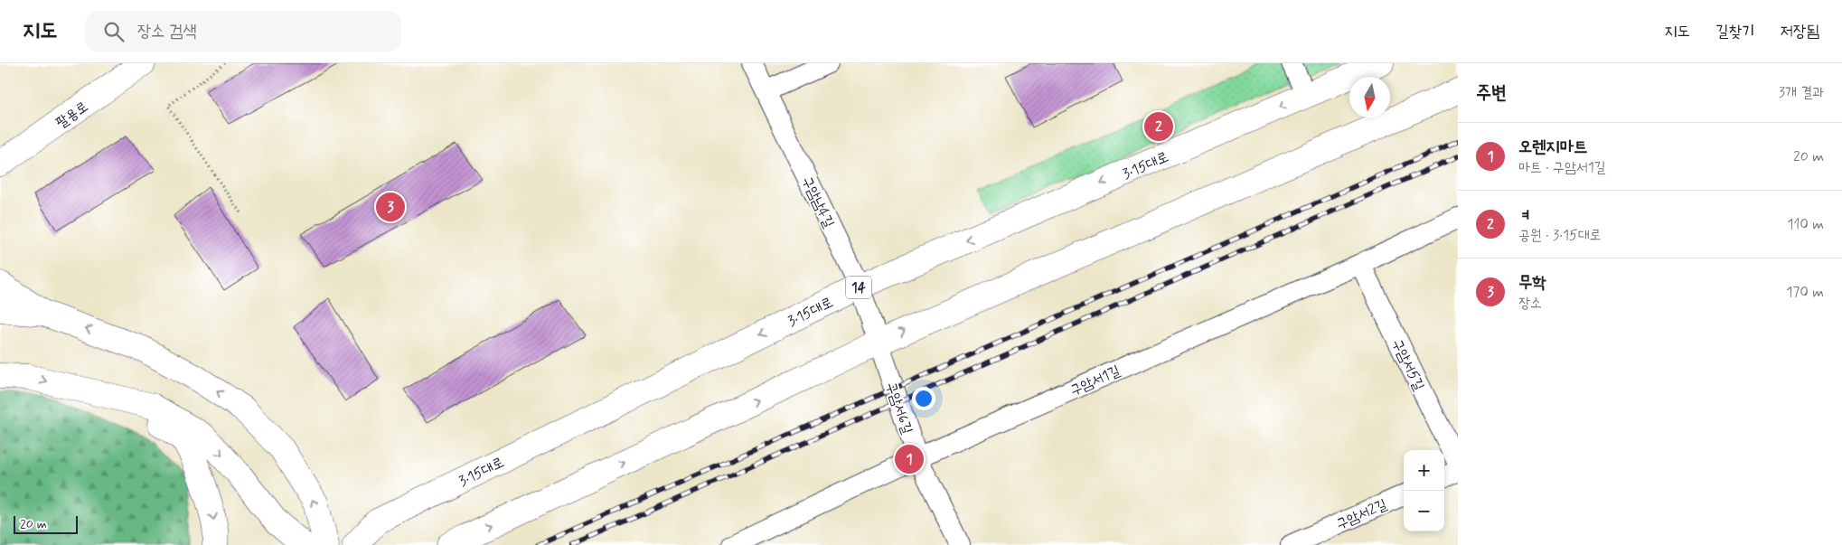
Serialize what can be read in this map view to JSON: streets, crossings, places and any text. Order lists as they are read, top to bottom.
{
  "streets": {
    "main road": ["팔용로", "3·15대로", "14"],
    "street": [
      "구암남4길",
      "구암서5길",
      "구암서1길",
      "구암서6길",
      "구암서2길"
    ]
  },
  "crossings": [
    ["3·15대로", "구암남4길"],
    ["구암남4길", "구암서6길"],
    ["구암서5길", "구암서1길"],
    ["구암서1길", "구암서6길"]
  ],
  "scale_bar": "20 m",
  "north": "bottom",
  "page": {
    "header": "지도",
    "search": "장소 검색",
    "nav": ["지도", "길찾기", "저장됨"],
    "heading": ["주변", "3개 결과"],
    "pins": ["2", "3", "1"],
    "list": [
      {
        "mark": "1",
        "name": "오렌지마트",
        "note": "마트 · 구암서1길",
        "value": "20 m"
      },
      {
        "mark": "2",
        "name": "ㅕ",
        "note": "공원 · 3·15대로",
        "value": "110 m"
      },
      {
        "mark": "3",
        "name": "무학",
        "note": "장소",
        "value": "170 m"
      }
    ],
    "map_buttons": ["+", "−"],
    "scale": "20 m"
  }
}
